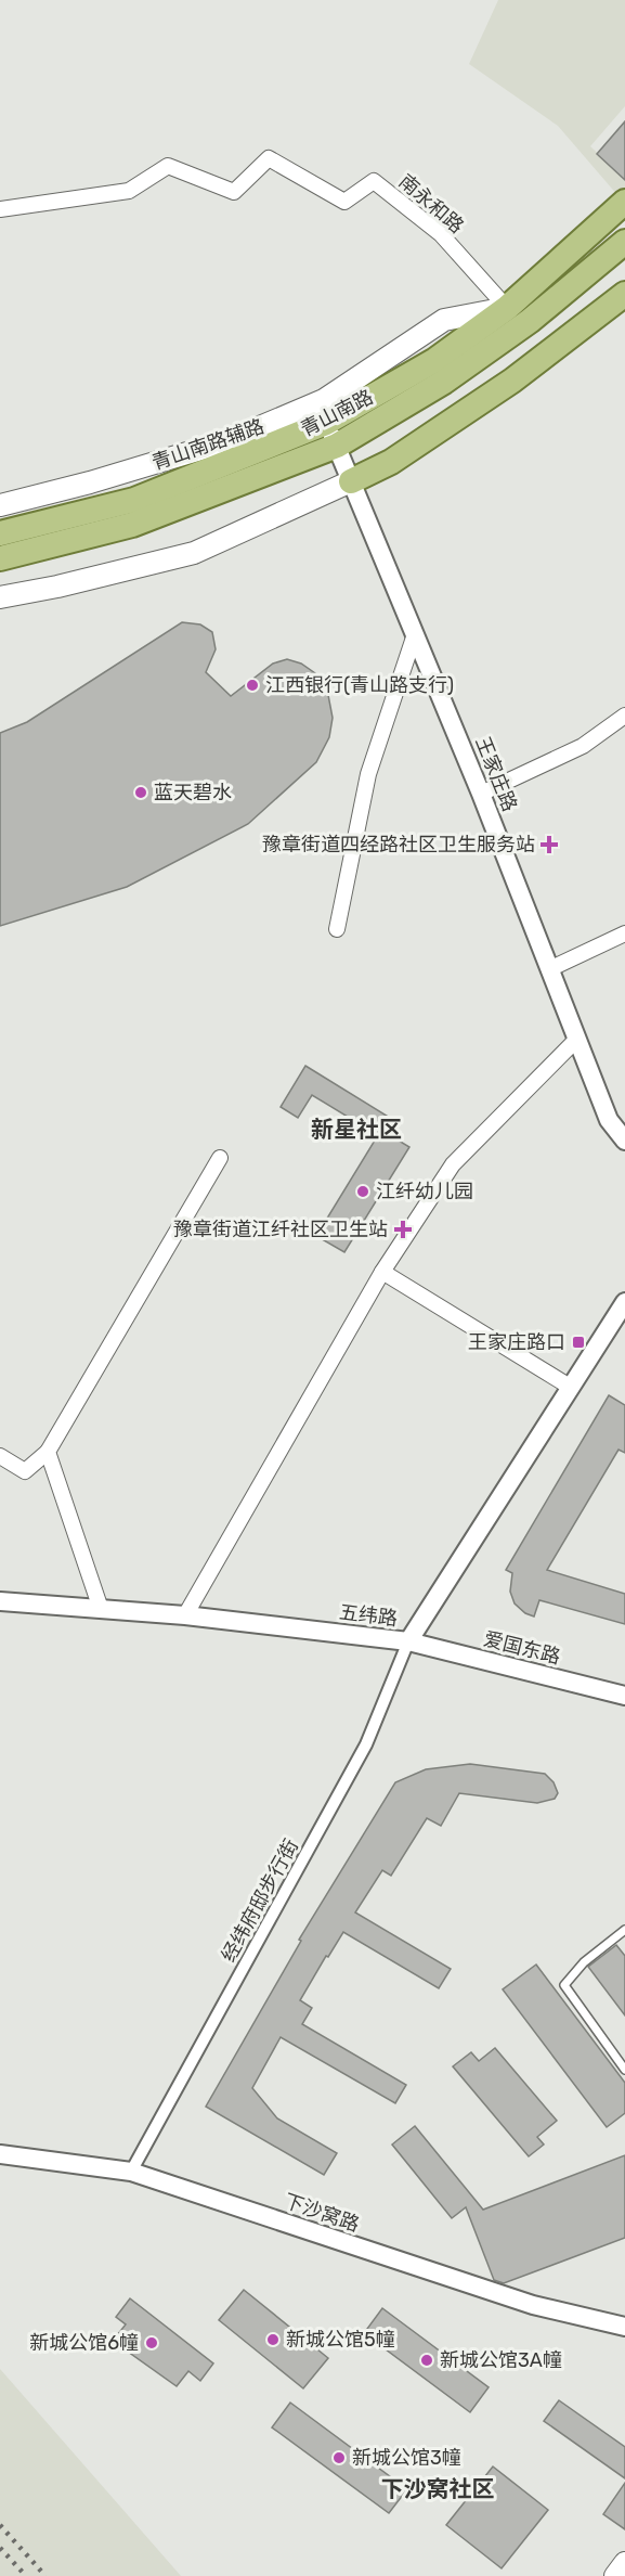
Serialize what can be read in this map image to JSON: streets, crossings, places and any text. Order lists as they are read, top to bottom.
{
  "streets": {
    "main road": ["青山南路", "青山南路辅路"],
    "street": [
      "南永和路",
      "王家庄路",
      "五纬路",
      "爱国东路",
      "经纬府邸步行街",
      "下沙窝路"
    ]
  },
  "crossings": [
    ["南永和路", "青山南路"],
    ["南永和路", "青山南路辅路"],
    ["青山南路", "青山南路辅路"],
    ["青山南路", "王家庄路"],
    ["五纬路", "爱国东路"],
    ["五纬路", "经纬府邸步行街"],
    ["爱国东路", "经纬府邸步行街"],
    ["经纬府邸步行街", "下沙窝路"]
  ],
  "districts": ["新星社区", "下沙窝社区"],
  "places": {
    "other": [
      "江西银行(青山路支行)",
      "蓝天碧水",
      "江纤幼儿园",
      "新城公馆5幢",
      "新城公馆6幢",
      "新城公馆3A幢",
      "新城公馆3幢"
    ],
    "health": ["豫章街道四经路社区卫生服务站", "豫章街道江纤社区卫生站"],
    "transit": ["王家庄路口"]
  }
}
